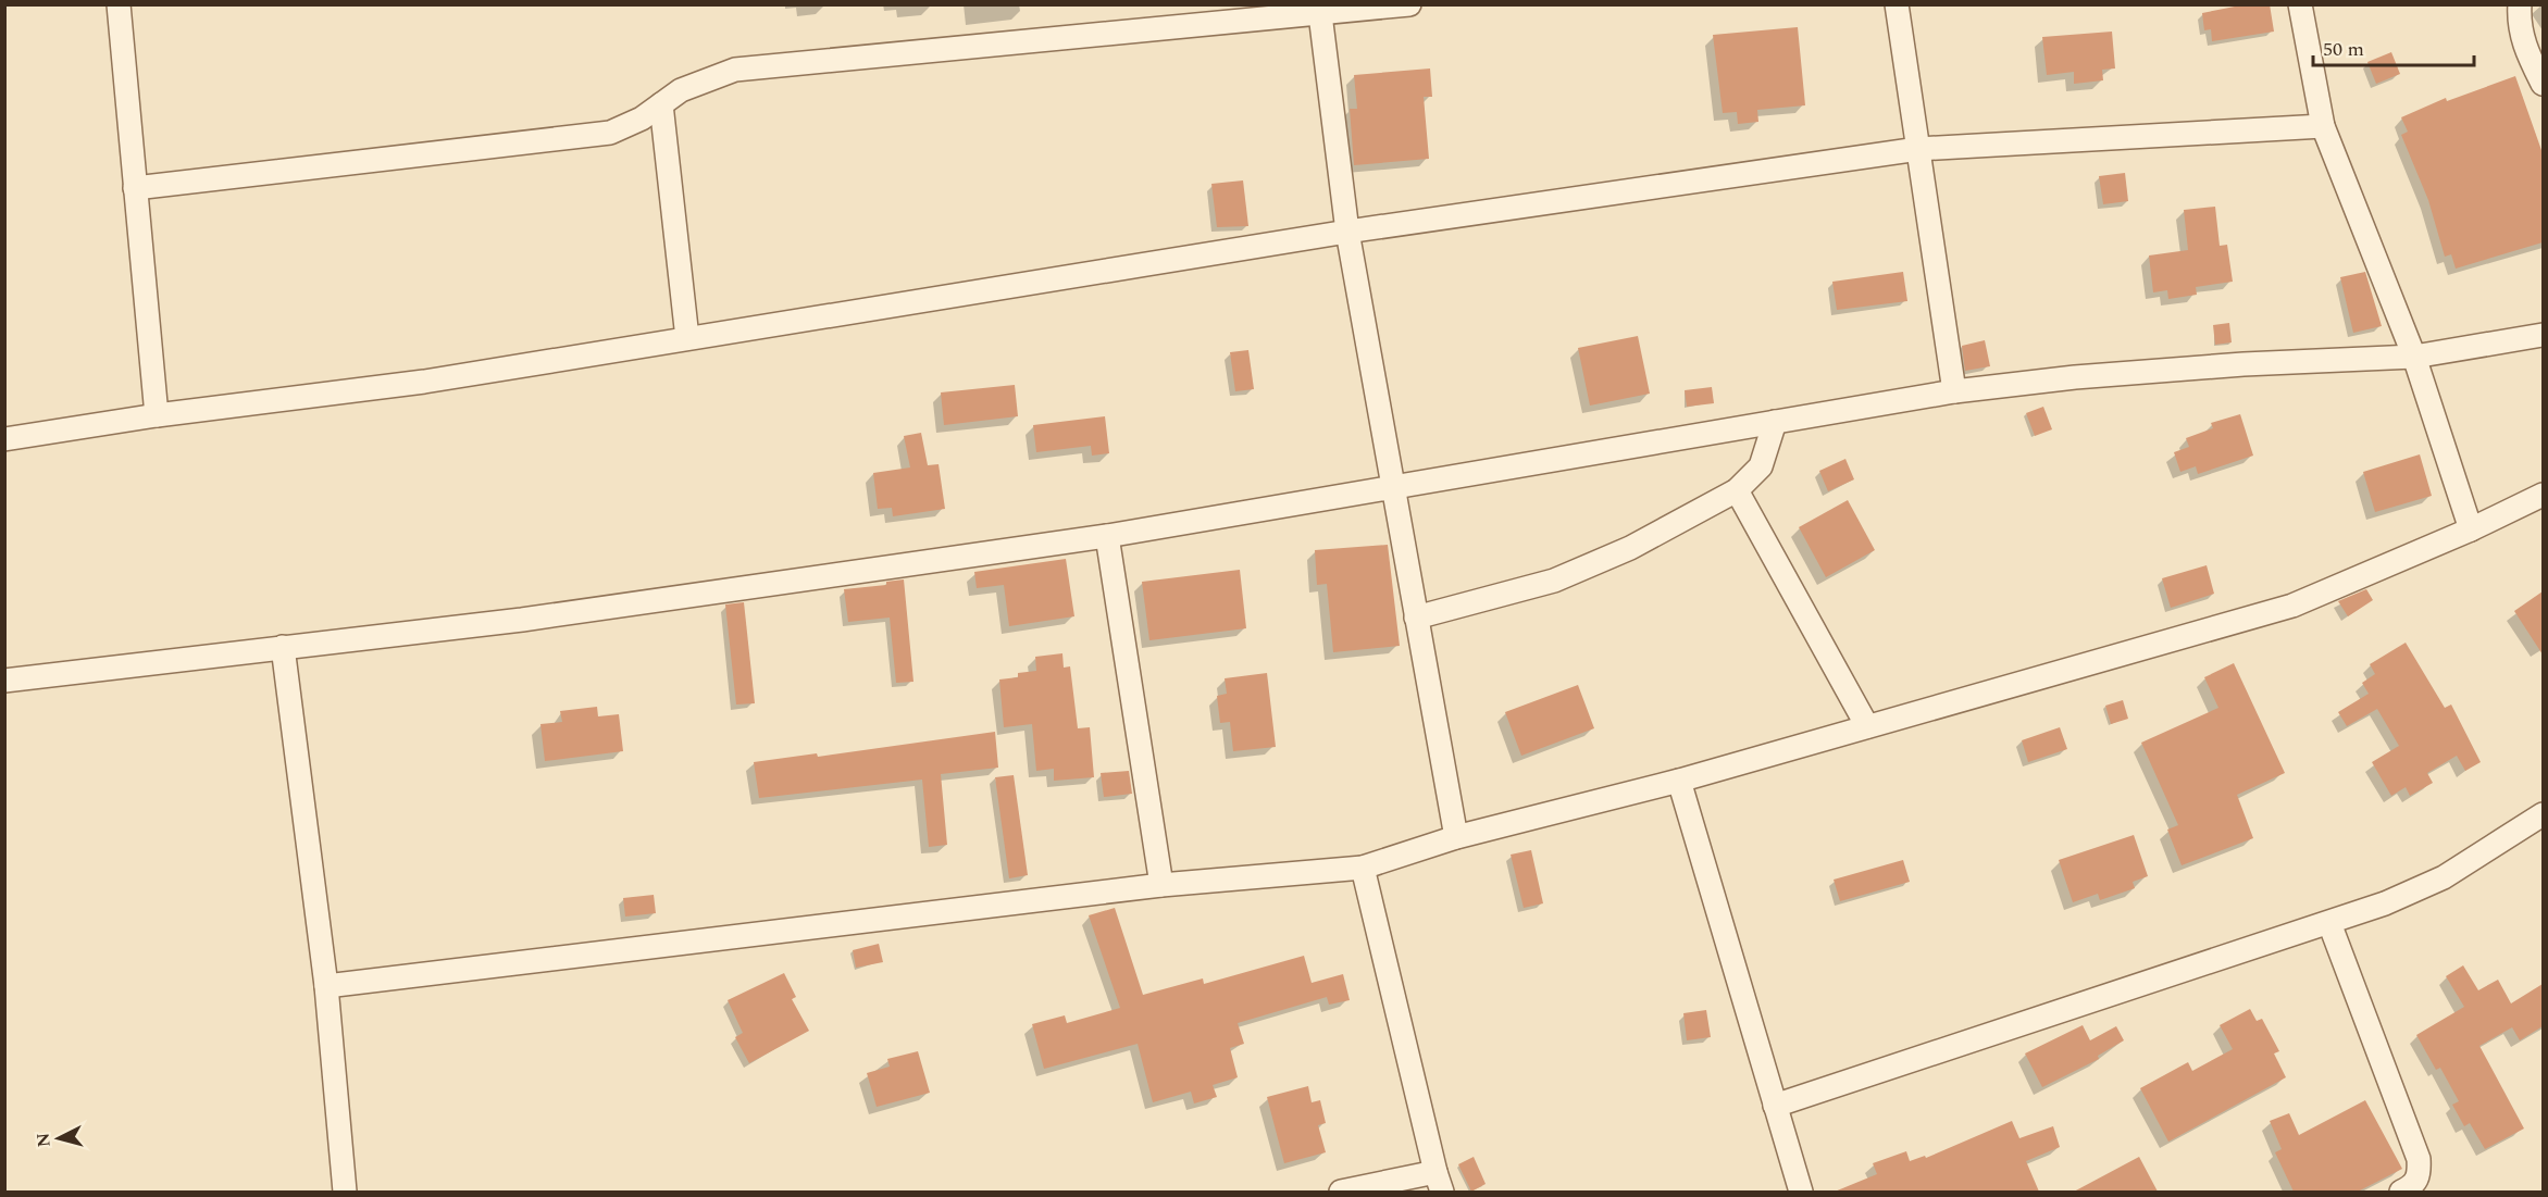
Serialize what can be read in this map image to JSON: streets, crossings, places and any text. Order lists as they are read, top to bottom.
{
  "scale_bar": "50 m",
  "north": "left"
}
